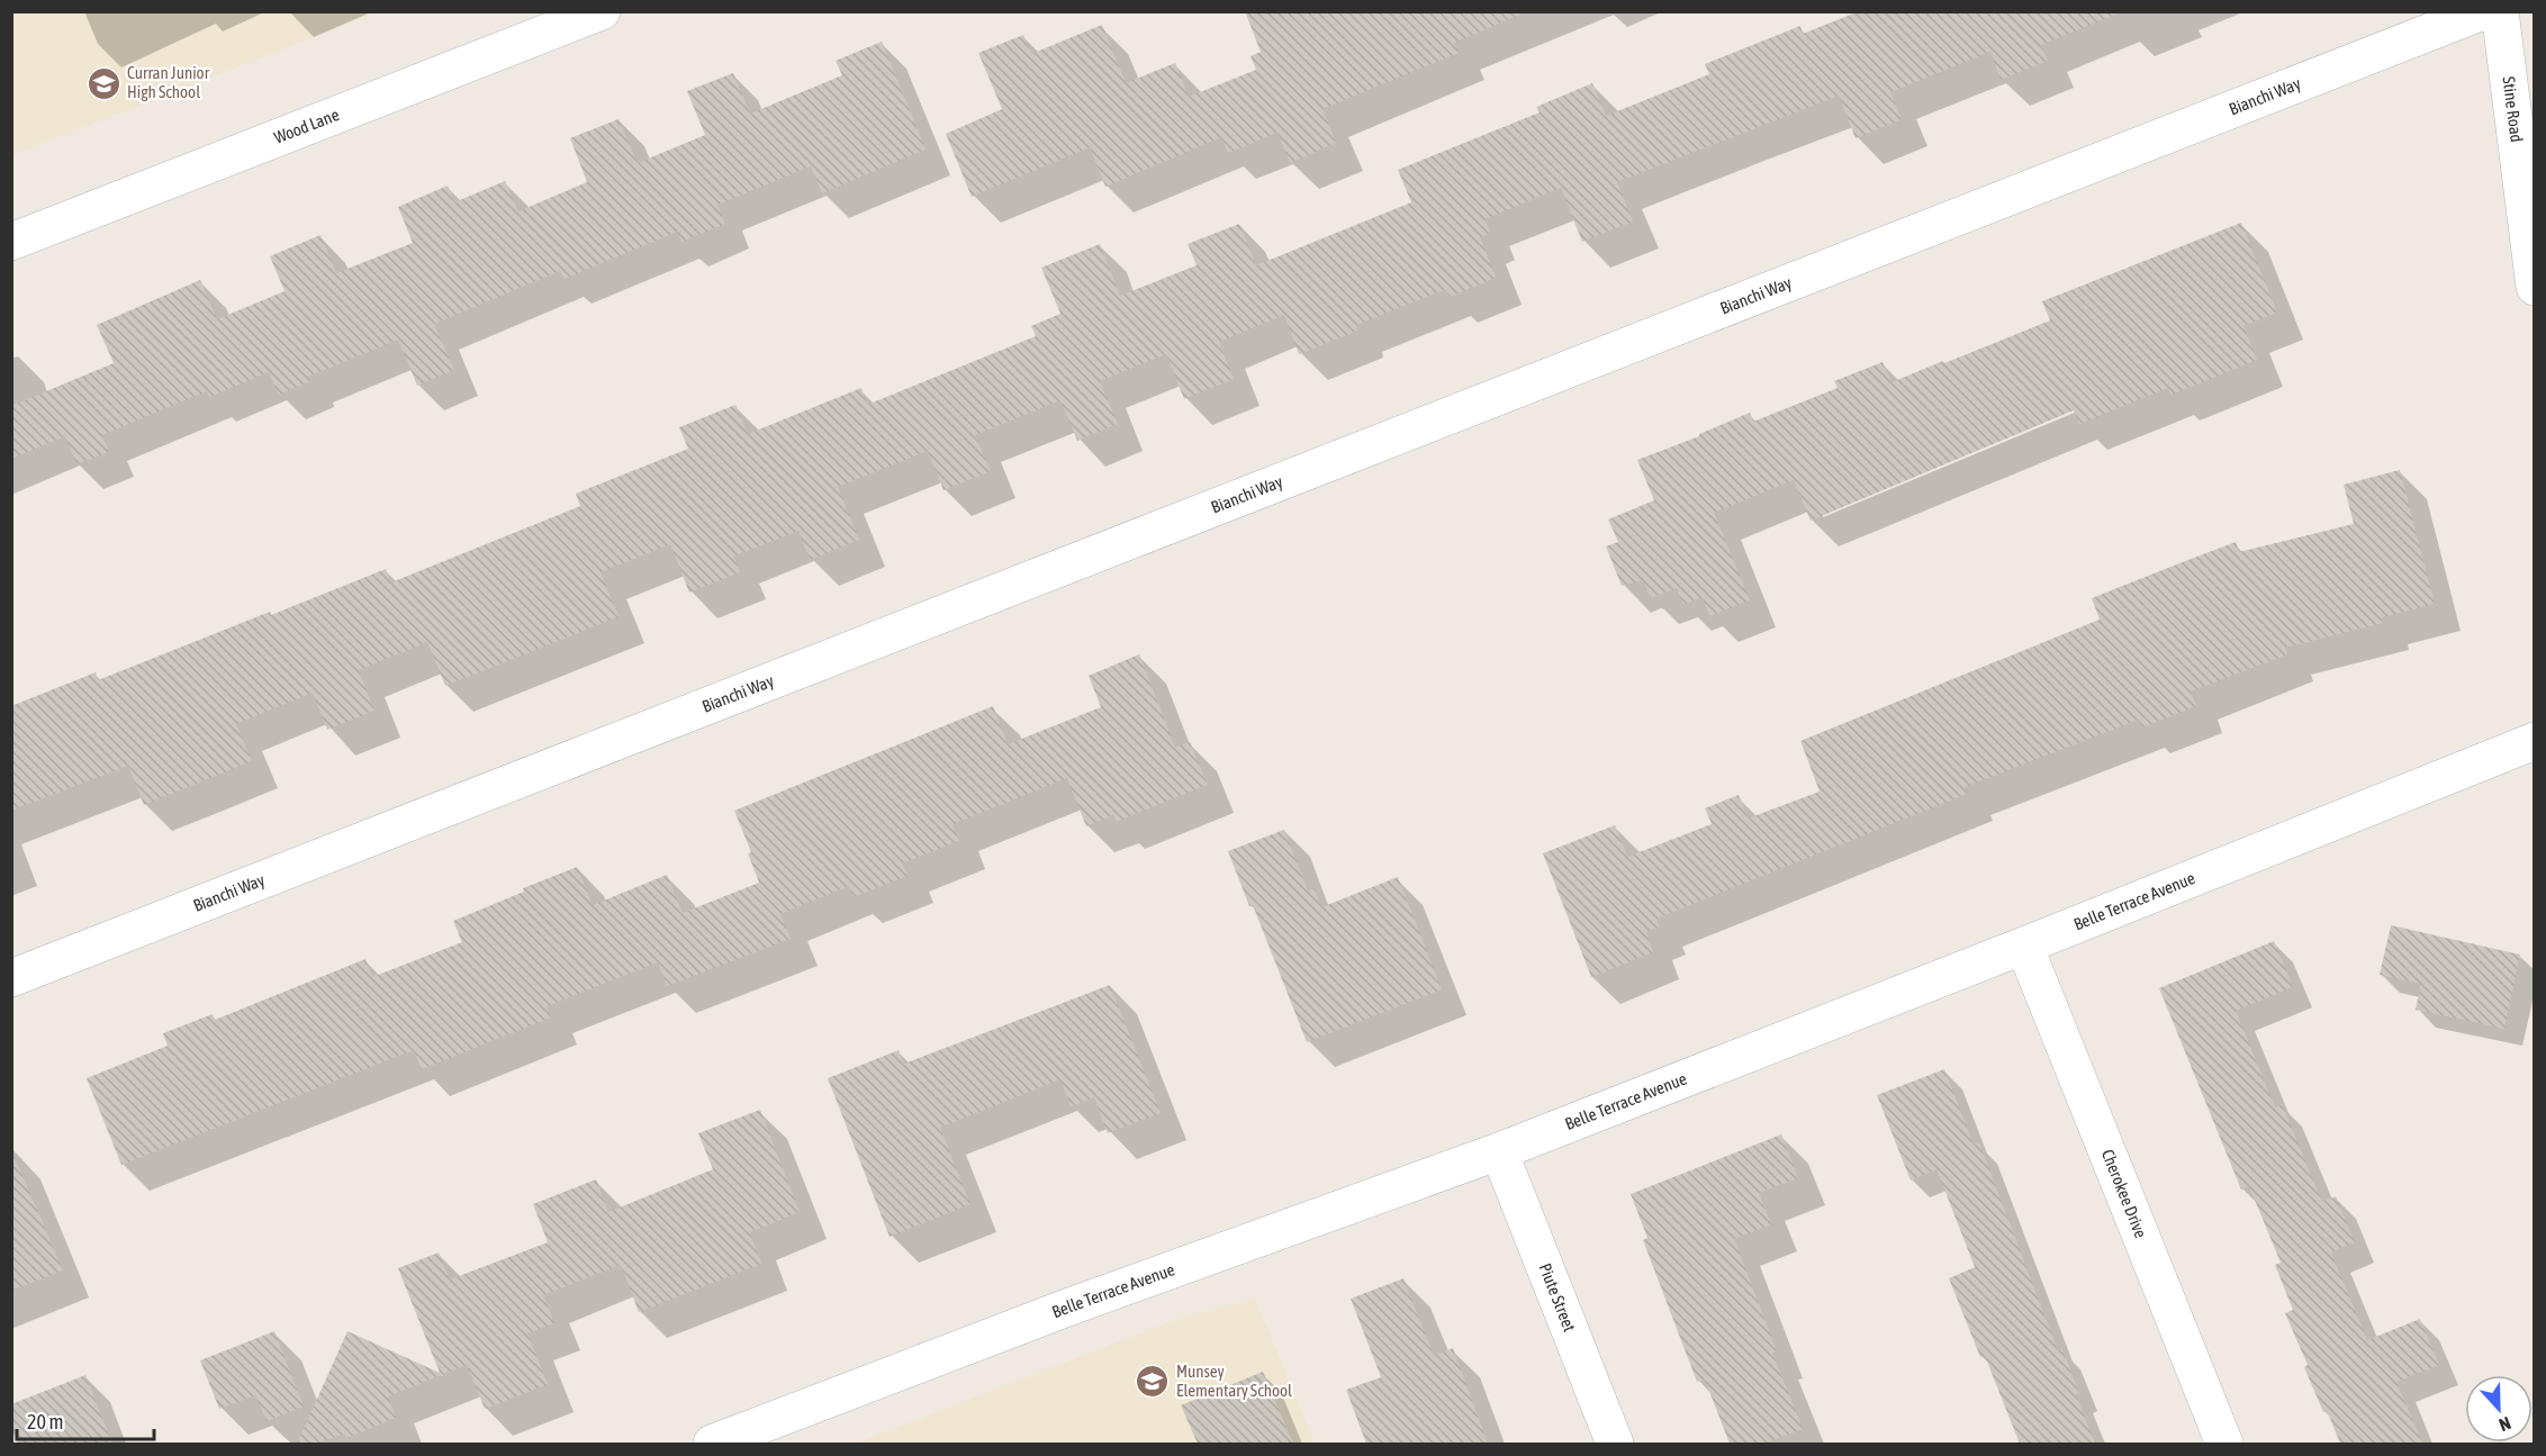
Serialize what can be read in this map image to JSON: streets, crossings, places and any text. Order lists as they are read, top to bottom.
{
  "streets": {
    "street": [
      "Bianchi Way",
      "Stine Road",
      "Wood Lane",
      "Belle Terrace Avenue",
      "Cherokee Drive",
      "Piute Street"
    ]
  },
  "crossings": [
    ["Belle Terrace Avenue", "Cherokee Drive"],
    ["Belle Terrace Avenue", "Piute Street"]
  ],
  "places": {
    "school or university": ["Curran Junior High School", "Munsey Elementary School"]
  },
  "scale_bar": "20 m",
  "north": "bottom"
}
